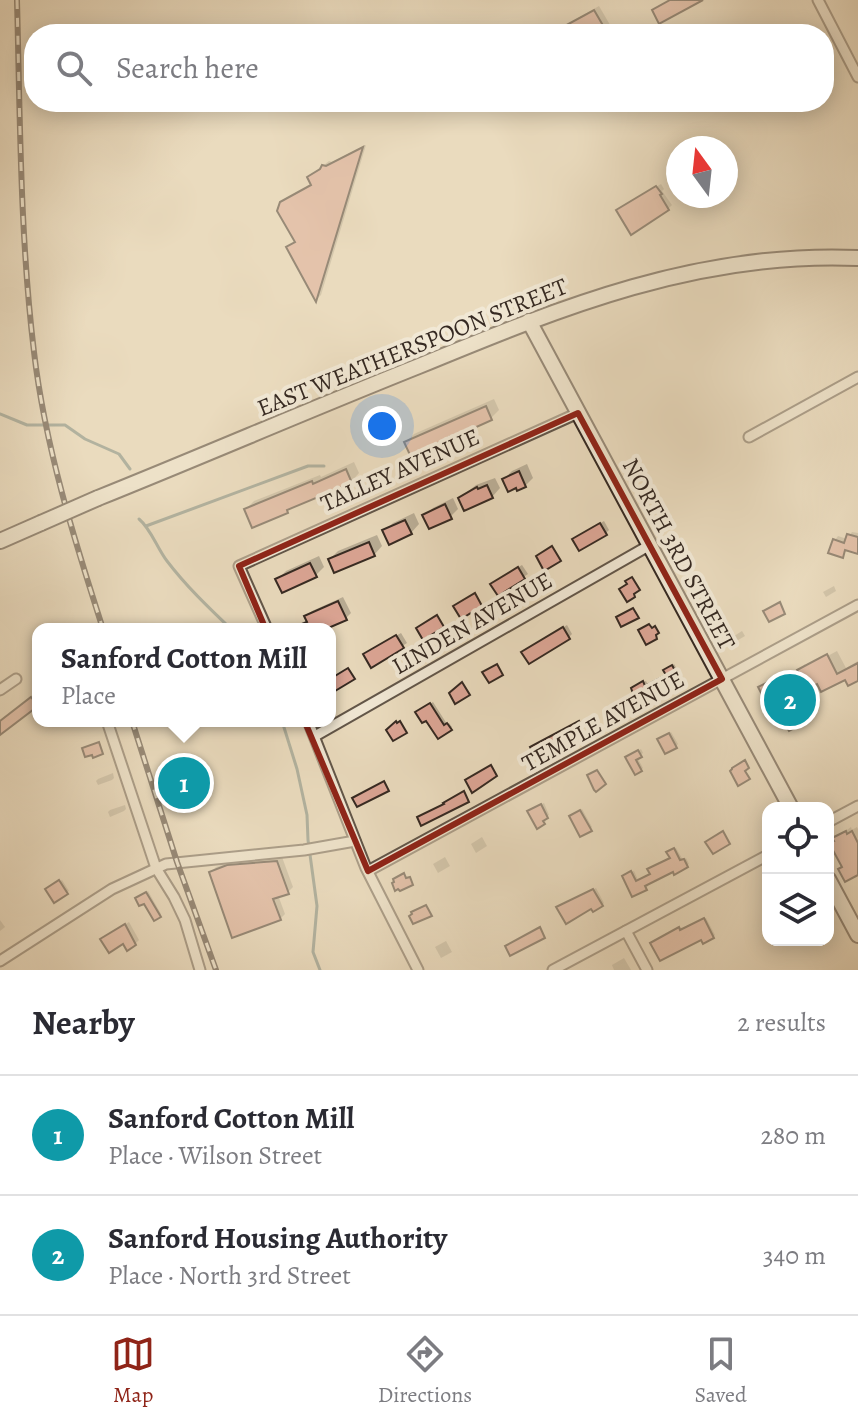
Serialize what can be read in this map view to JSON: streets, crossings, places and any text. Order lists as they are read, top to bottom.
{
  "streets": {
    "street": [
      "EAST WEATHERSPOON STREET",
      "TALLEY AVENUE",
      "NORTH 3RD STREET",
      "LINDEN AVENUE",
      "TEMPLE AVENUE"
    ]
  },
  "crossings": [
    ["EAST WEATHERSPOON STREET", "NORTH 3RD STREET"],
    ["TALLEY AVENUE", "NORTH 3RD STREET"],
    ["NORTH 3RD STREET", "LINDEN AVENUE"],
    ["NORTH 3RD STREET", "TEMPLE AVENUE"]
  ],
  "north": "top",
  "page": {
    "search": "Search here",
    "popup": ["Sanford Cotton Mill", "Place"],
    "pins": ["2", "1"],
    "heading": ["Nearby", "2 results"],
    "list": [
      {
        "mark": "1",
        "name": "Sanford Cotton Mill",
        "note": "Place · Wilson Street",
        "value": "280 m"
      },
      {
        "mark": "2",
        "name": "Sanford Housing Authority",
        "note": "Place · North 3rd Street",
        "value": "340 m"
      }
    ],
    "nav": ["Map", "Directions", "Saved"]
  }
}
